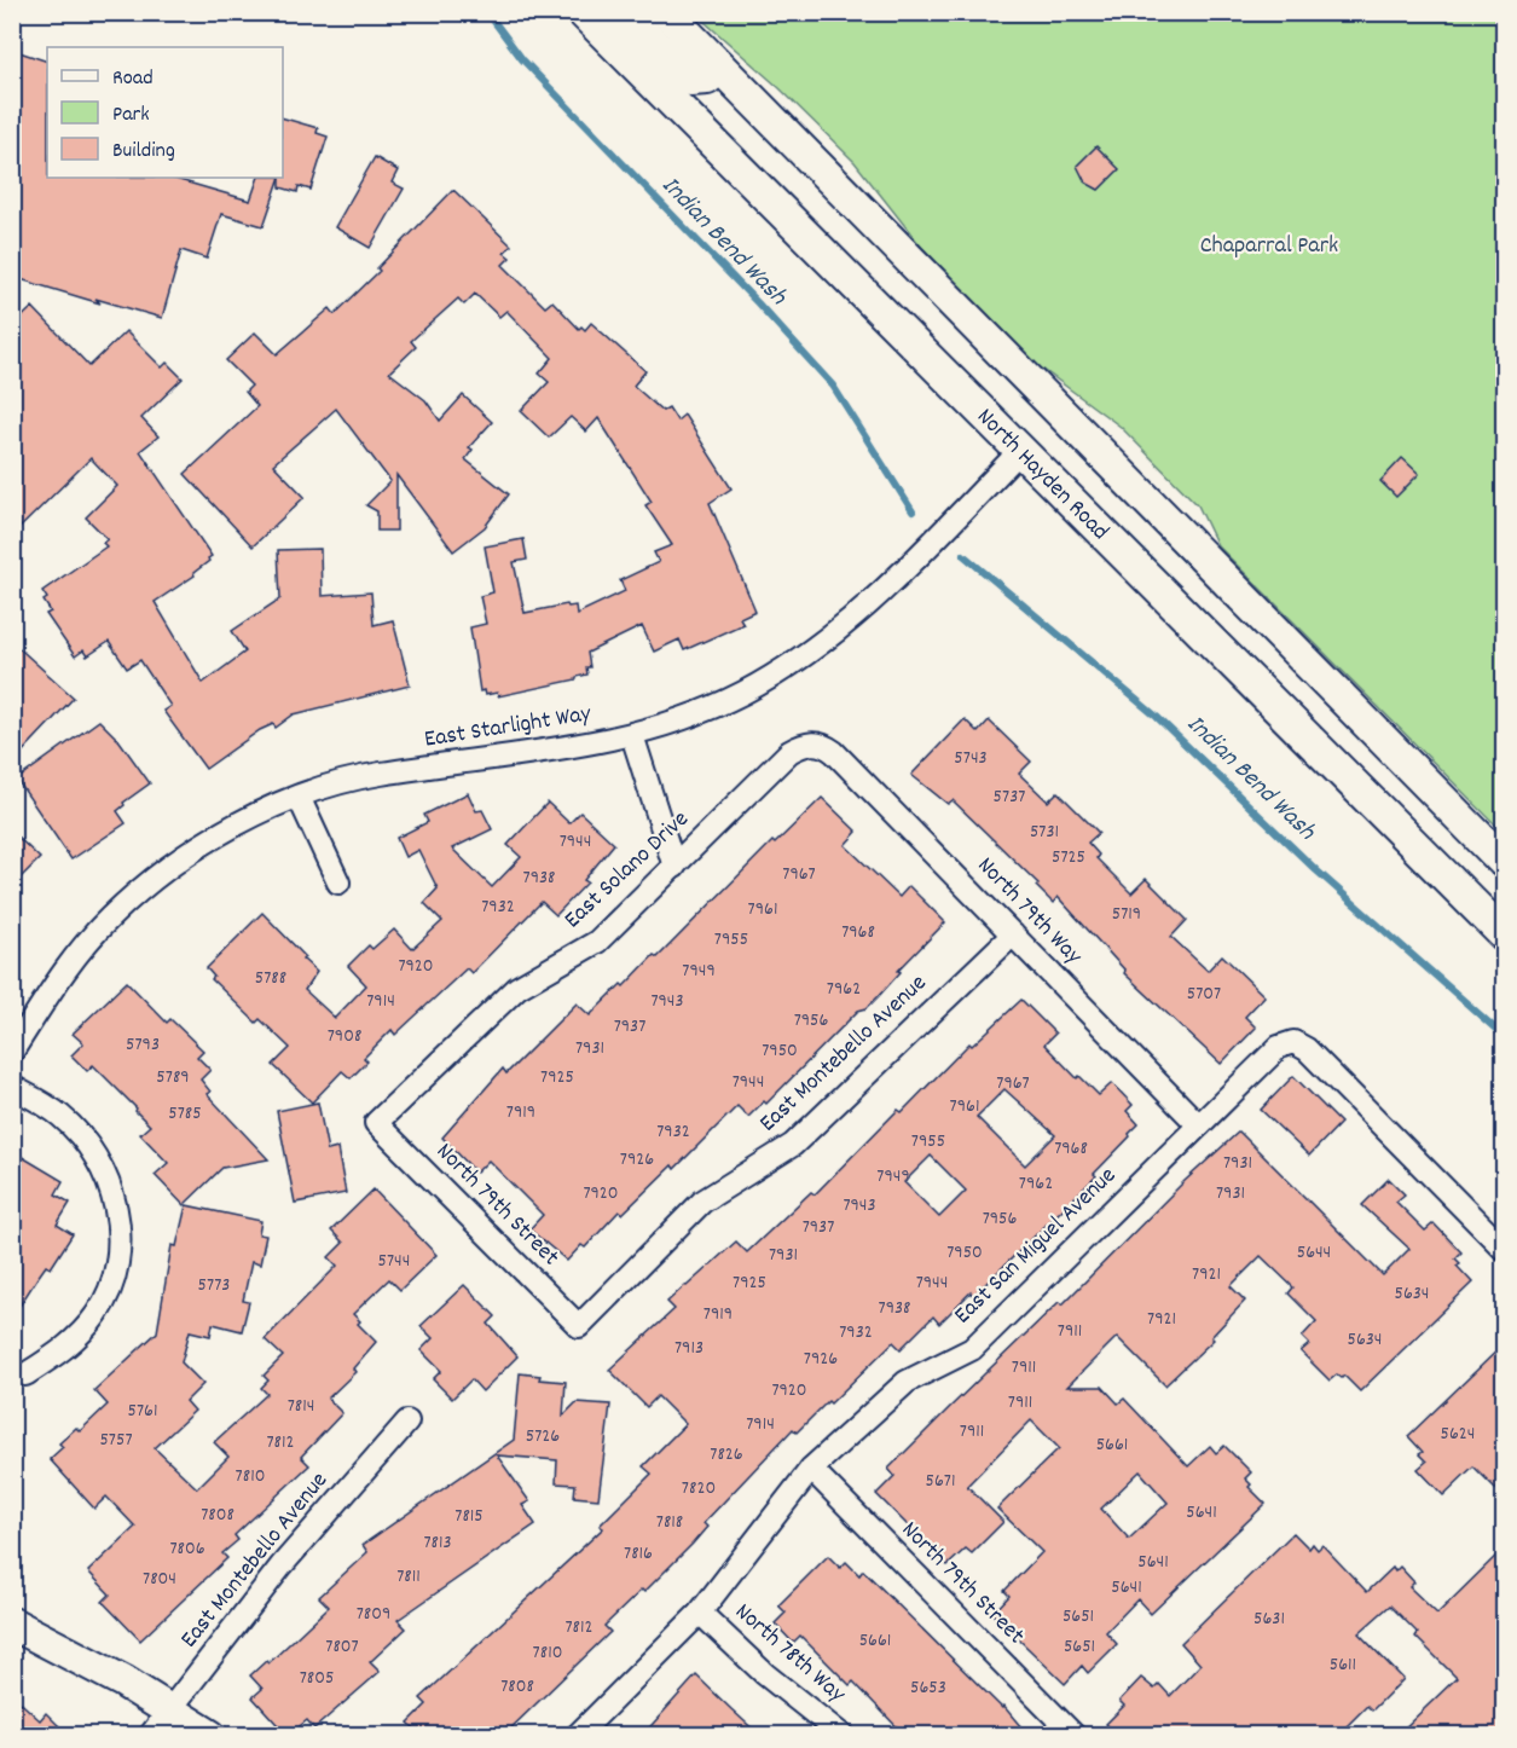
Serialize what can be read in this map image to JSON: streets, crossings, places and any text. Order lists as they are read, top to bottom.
{
  "streets": {
    "main road": ["North Hayden Road"],
    "street": [
      "East Starlight Way",
      "East Solano Drive",
      "North 79th Way",
      "East Montebello Avenue",
      "North 79th Street",
      "East San Miguel Avenue",
      "North 78th Way"
    ]
  },
  "crossings": [
    ["North Hayden Road", "East Starlight Way"],
    ["East Solano Drive", "North 79th Way"],
    ["East Solano Drive", "North 79th Street"],
    ["North 79th Way", "East Montebello Avenue"],
    ["North 79th Way", "East San Miguel Avenue"],
    ["East Montebello Avenue", "North 79th Street"],
    ["North 79th Street", "East San Miguel Avenue"],
    ["East San Miguel Avenue", "North 78th Way"]
  ],
  "water": ["Indian Bend Wash"],
  "parks": ["Chaparral Park"],
  "house_numbers": [
    "5743",
    "5737",
    "5731",
    "7944",
    "5725",
    "7967",
    "7938",
    "7932",
    "7961",
    "5719",
    "7968",
    "7955",
    "7920",
    "7949",
    "5788",
    "7962",
    "5707",
    "7914",
    "7943",
    "7956",
    "7937",
    "7908",
    "5793",
    "7931",
    "7950",
    "5789",
    "7925",
    "7944",
    "7967",
    "7961",
    "7919",
    "5785",
    "7932",
    "7955",
    "7968",
    "7926",
    "7931",
    "7949",
    "7962",
    "7920",
    "7931",
    "7943",
    "7956",
    "7937",
    "7950",
    "5644",
    "7931",
    "5744",
    "7921",
    "7925",
    "7944",
    "5773",
    "5634",
    "7938",
    "7919",
    "7921",
    "7911",
    "7932",
    "5634",
    "7913",
    "7926",
    "7911",
    "7920",
    "7911",
    "7814",
    "5761",
    "7914",
    "7911",
    "5624",
    "5726",
    "5757",
    "7812",
    "5661",
    "7826",
    "7810",
    "5671",
    "7820",
    "5641",
    "7808",
    "7815",
    "7818",
    "7813",
    "7806",
    "7816",
    "5641",
    "7811",
    "7804",
    "5641",
    "7809",
    "5651",
    "5631",
    "7812",
    "5661",
    "7807",
    "5651",
    "7810",
    "5611",
    "7805",
    "7808",
    "5653"
  ],
  "legend": ["Road", "Park", "Building"]
}
